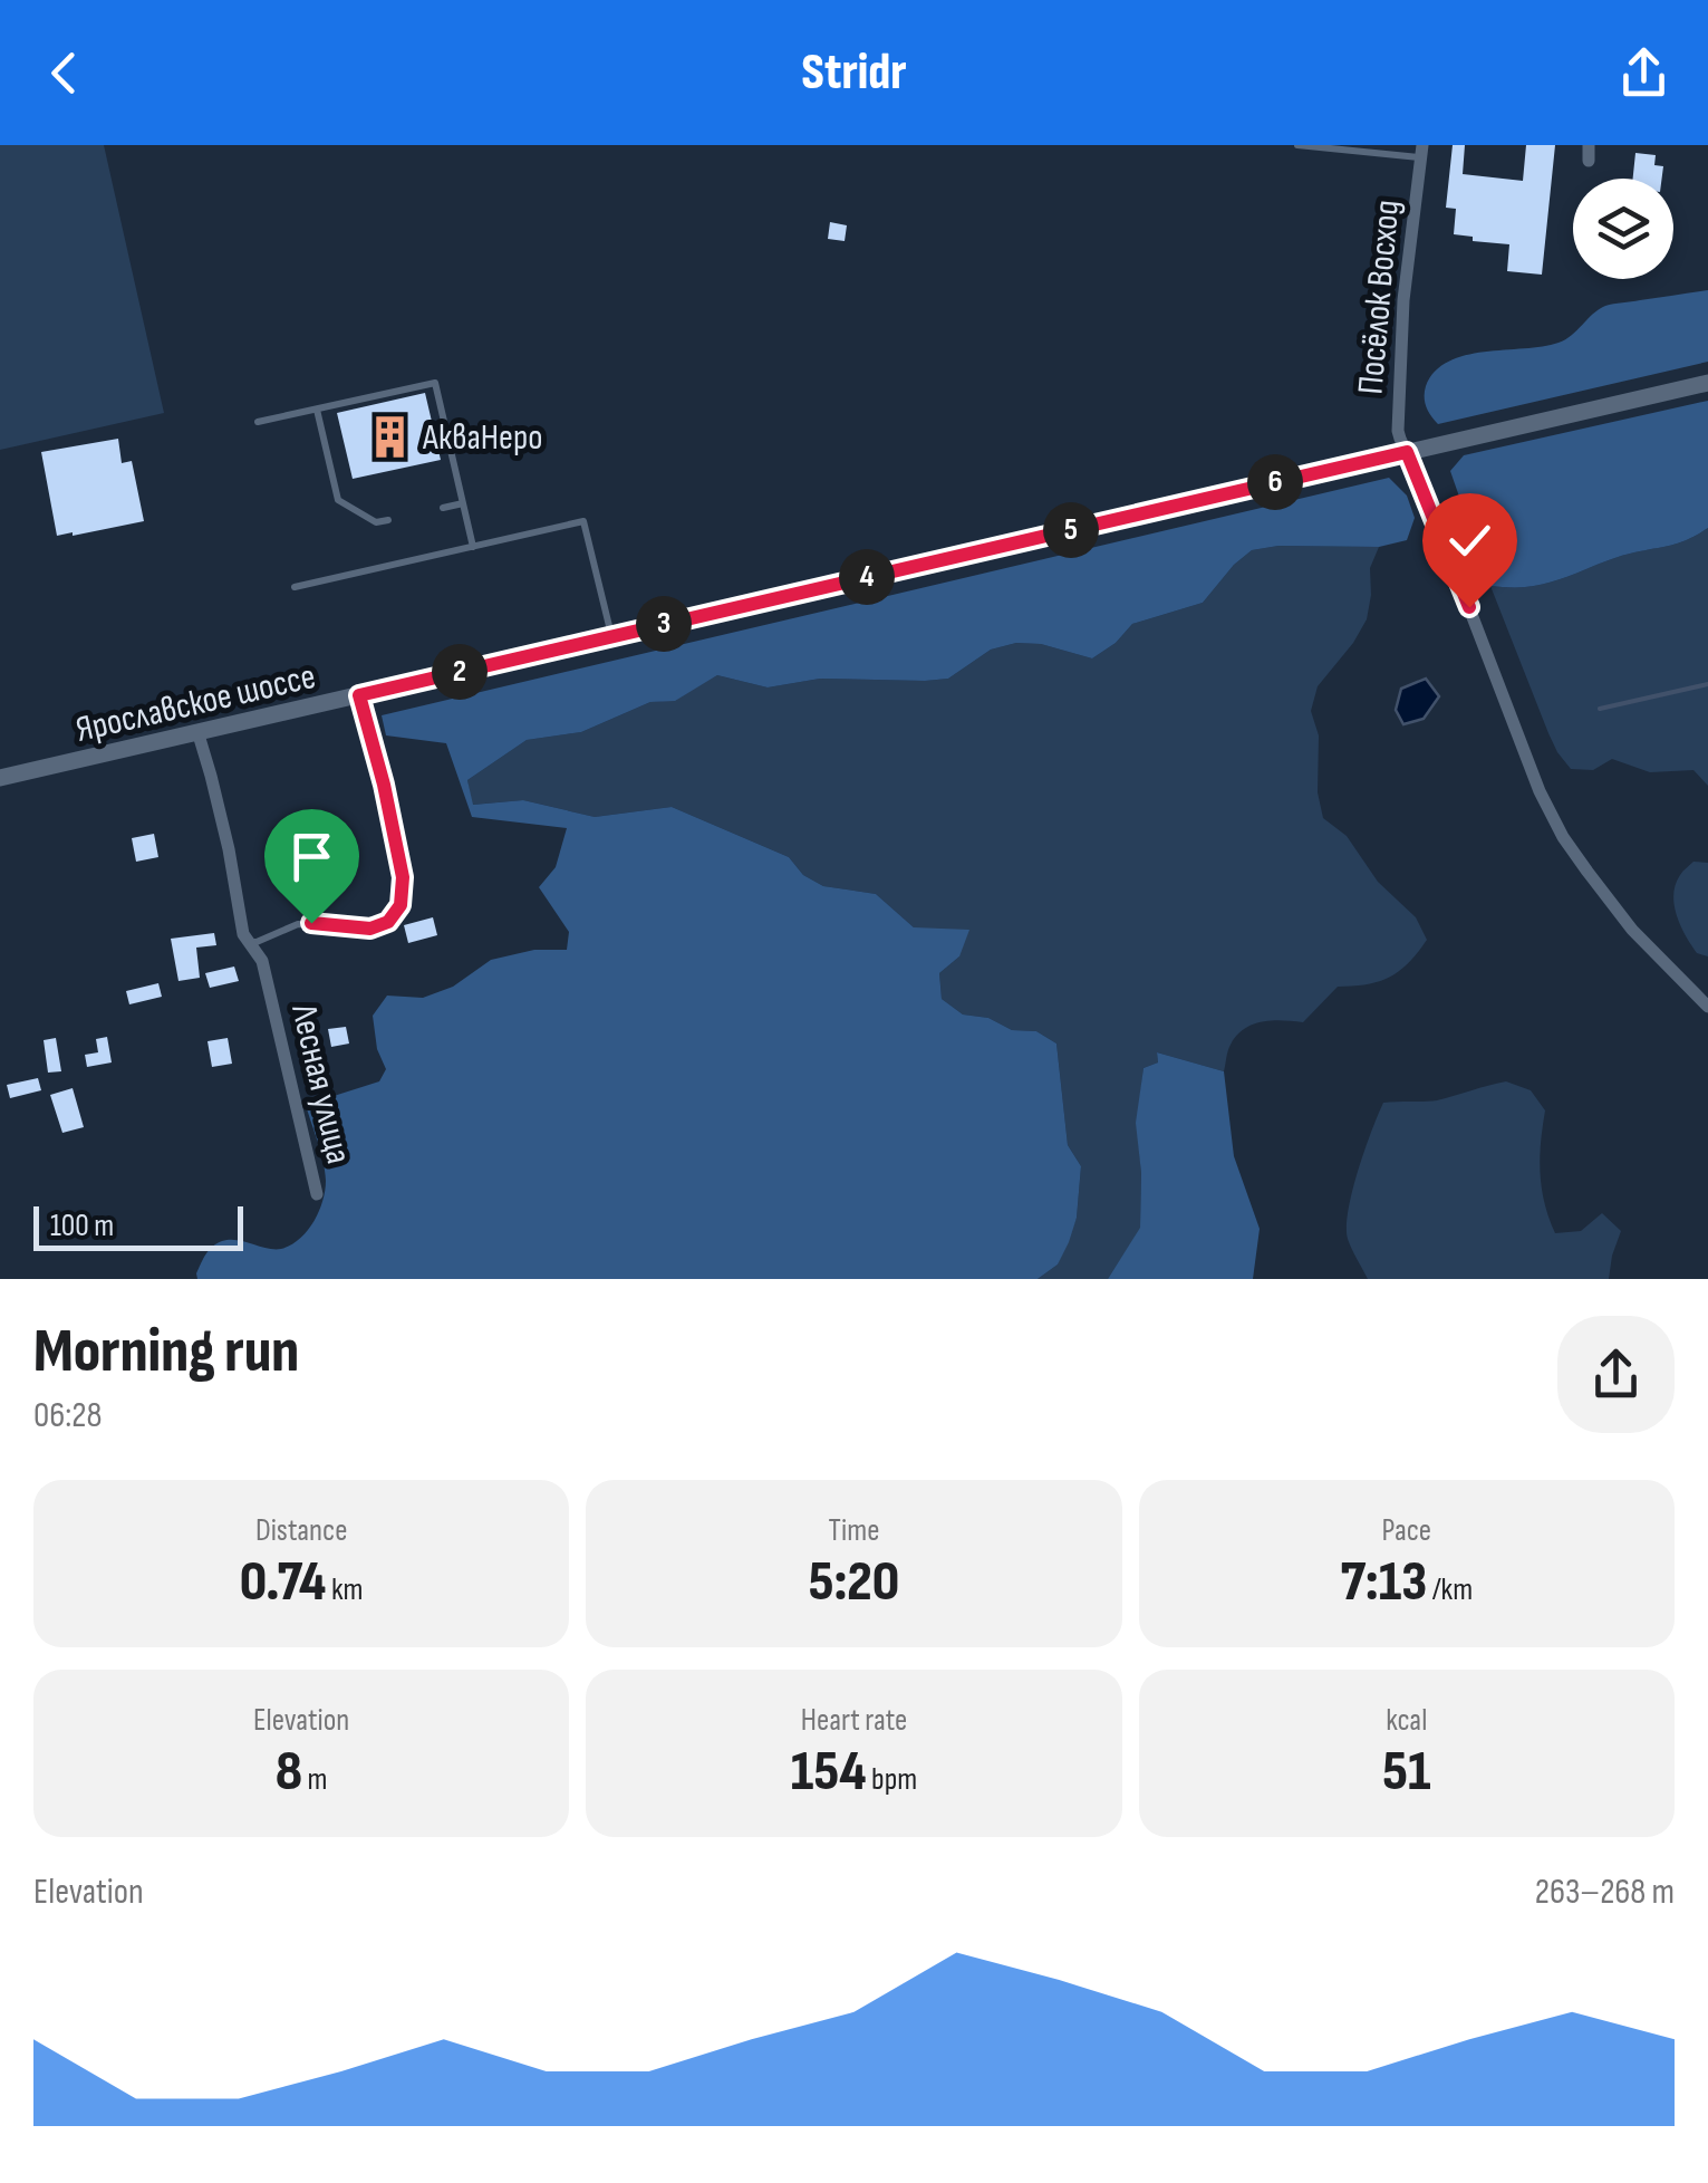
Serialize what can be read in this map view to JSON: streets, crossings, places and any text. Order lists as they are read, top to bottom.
{
  "streets": {
    "main road": ["Ярославское шоссе"],
    "street": ["Посёлок Восход", "Лесная улица"]
  },
  "crossings": [
    ["Посёлок Восход", "Ярославское шоссе"],
    ["Ярославское шоссе", "Лесная улица"]
  ],
  "places": {
    "building": ["АкваНеро"]
  },
  "scale_bar": "100 m",
  "page": {
    "header": "Stridr",
    "pins": [
      "6",
      "5",
      "4",
      "3",
      "2"
    ],
    "scale": "100 m",
    "heading": ["Morning run", "06:28"],
    "stats": [
      ["Distance", "0.74 km"],
      ["Time", "5:20"],
      ["Pace", "7:13 /km"],
      ["Elevation", "8 m"],
      ["Heart rate", "154 bpm"],
      ["kcal", "51"]
    ],
    "chart": ["Elevation", "263–268 m"]
  }
}
